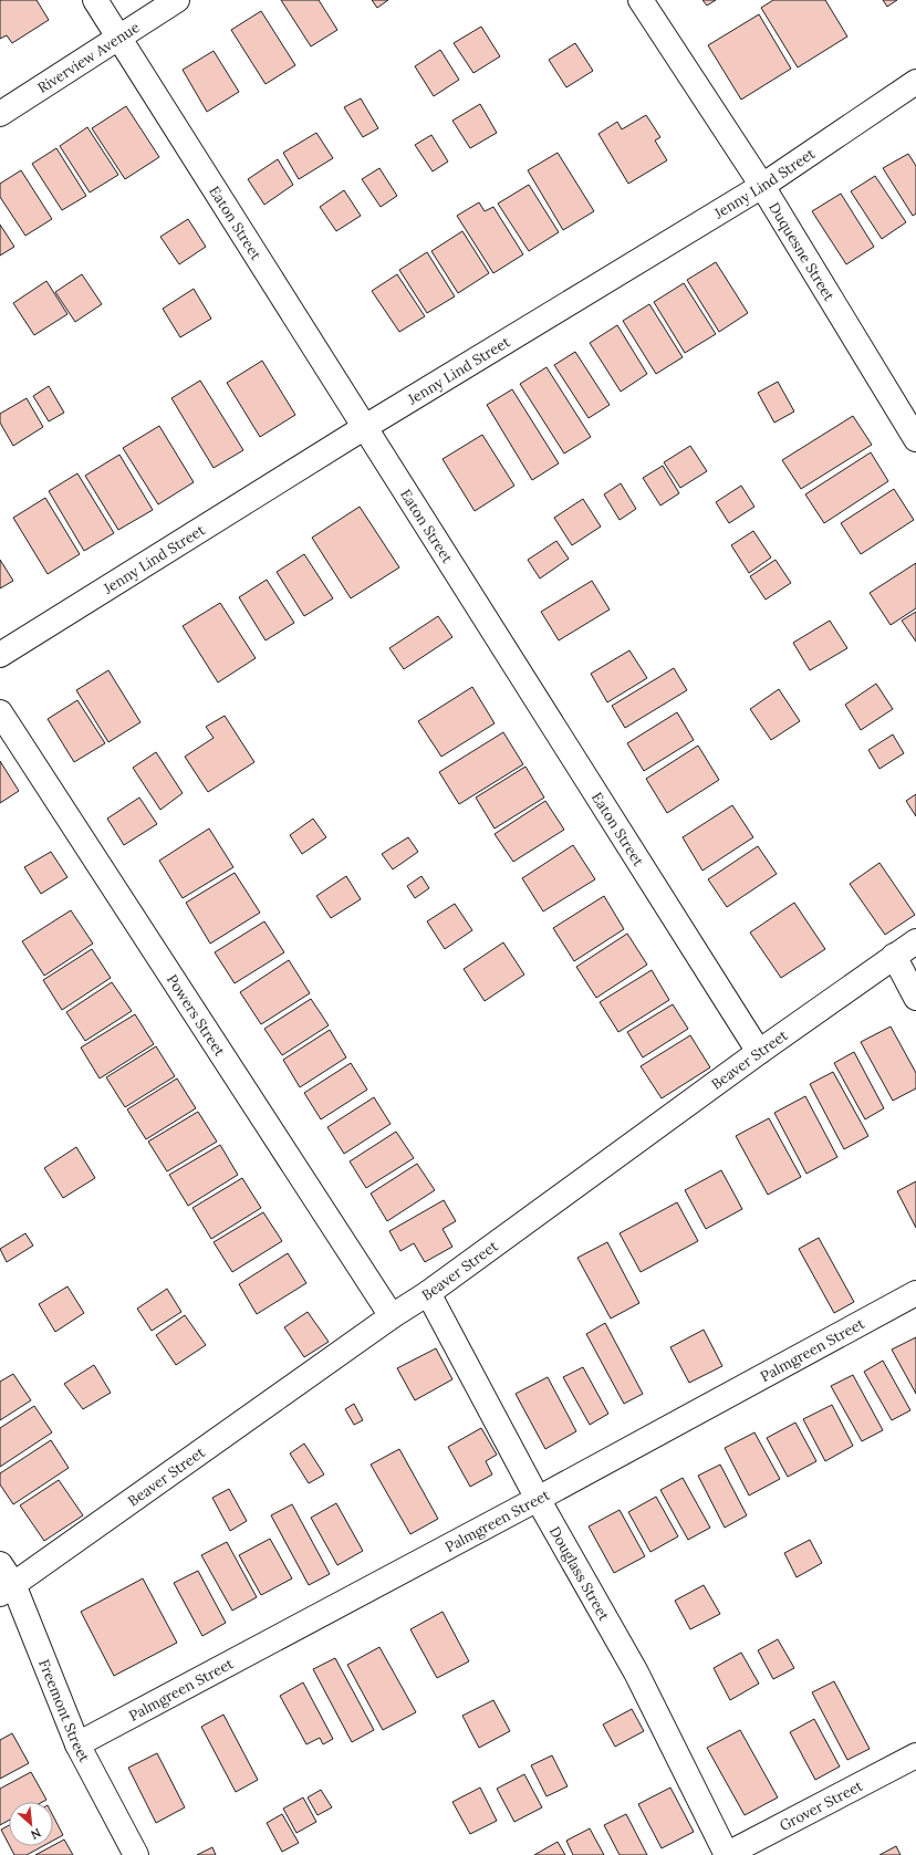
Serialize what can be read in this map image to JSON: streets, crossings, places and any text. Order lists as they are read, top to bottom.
{
  "streets": {
    "street": [
      "Riverview Avenue",
      "Jenny Lind Street",
      "Eaton Street",
      "Duquesne Street",
      "Powers Street",
      "Beaver Street",
      "Palmgreen Street",
      "Douglass Street",
      "Freemont Street",
      "Grover Street"
    ]
  },
  "crossings": [
    ["Riverview Avenue", "Eaton Street"],
    ["Jenny Lind Street", "Eaton Street"],
    ["Jenny Lind Street", "Duquesne Street"],
    ["Eaton Street", "Beaver Street"],
    ["Powers Street", "Beaver Street"],
    ["Beaver Street", "Douglass Street"],
    ["Beaver Street", "Freemont Street"],
    ["Palmgreen Street", "Douglass Street"],
    ["Palmgreen Street", "Freemont Street"],
    ["Douglass Street", "Grover Street"]
  ],
  "north": "bottom right"
}
